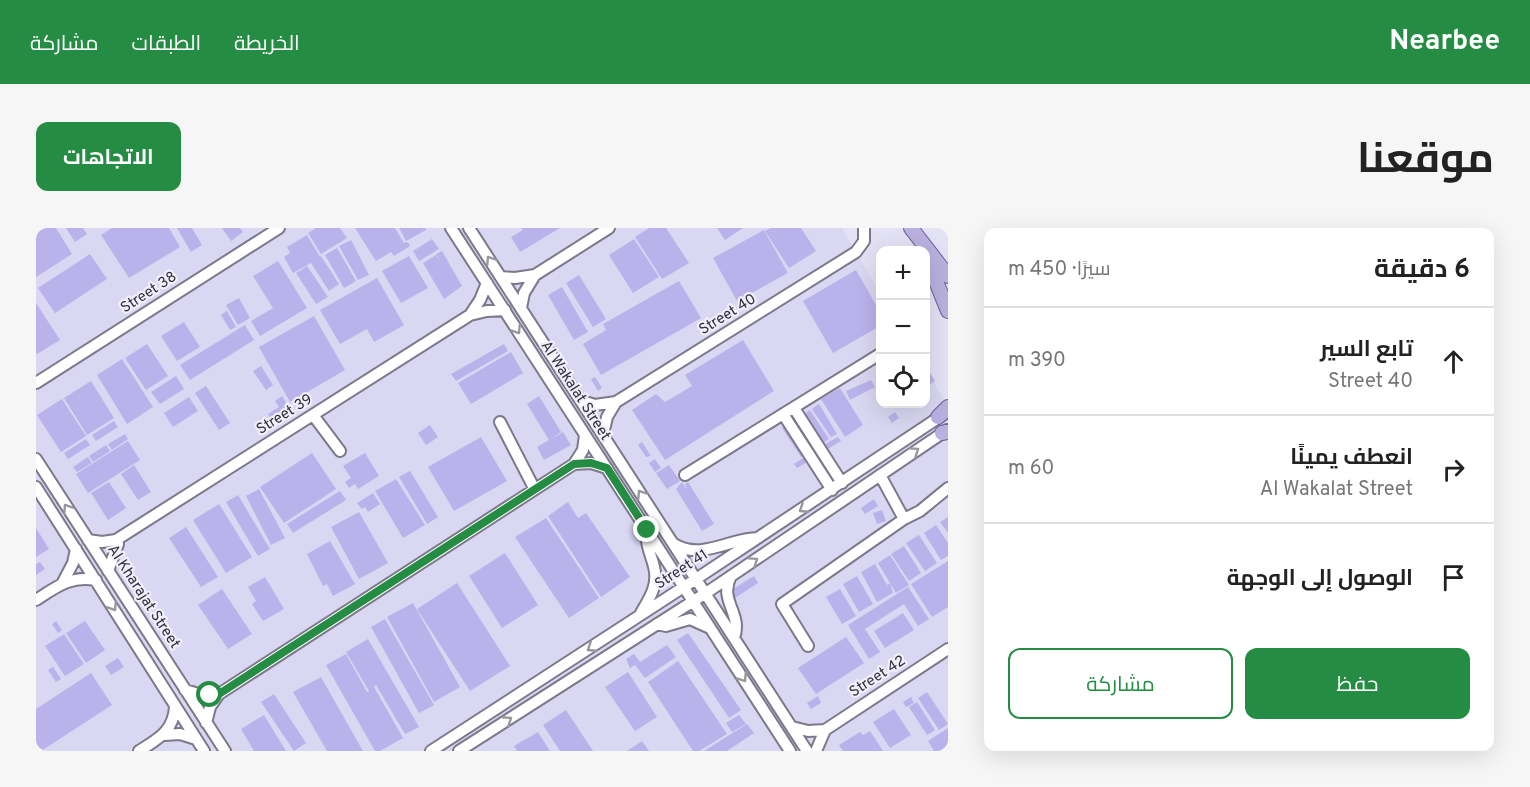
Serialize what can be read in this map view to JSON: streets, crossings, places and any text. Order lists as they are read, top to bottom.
{
  "streets": {
    "street": [
      "Street 38",
      "Street 40",
      "Al Wakalat Street",
      "Street 39",
      "Street 41",
      "Al Kharajat Street",
      "Street 42"
    ]
  },
  "crossings": [
    ["Al Wakalat Street", "Street 39"],
    ["Al Wakalat Street", "Street 41"]
  ],
  "page": {
    "header": "Nearbee",
    "nav": ["الخريطة", "الطبقات", "مشاركة"],
    "title": "موقعنا",
    "buttons": [
      "الاتجاهات",
      ["حفظ", "مشاركة"]
    ],
    "heading": ["6 دقيقة", "سيرًا · 450 m"],
    "map_buttons": ["+", "−"],
    "list": [
      ["تابع السير", "Street 40", "390 m"],
      ["انعطف يمينًا", "Al Wakalat Street", "60 m"],
      "الوصول إلى الوجهة"
    ]
  }
}
